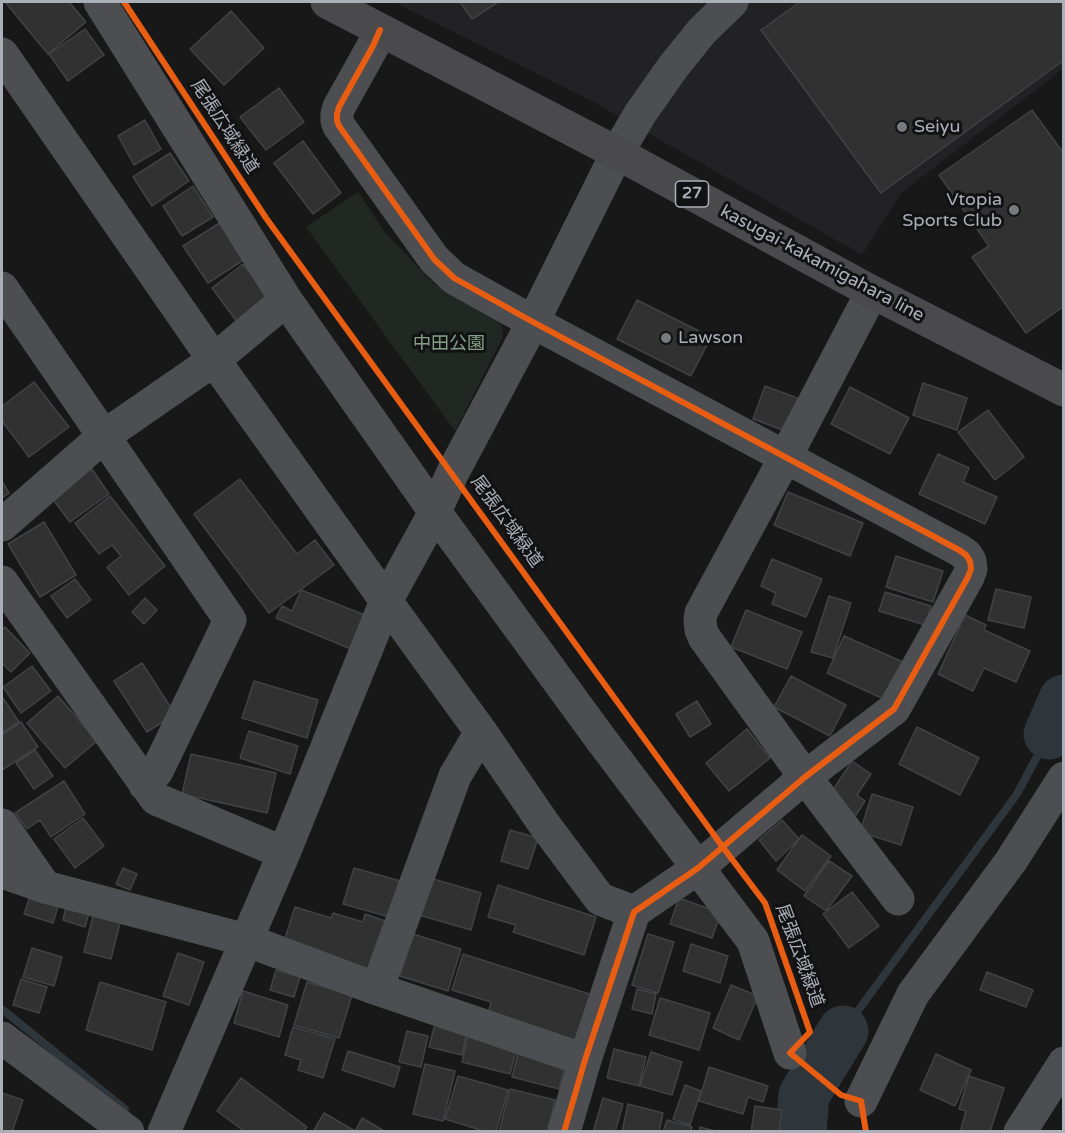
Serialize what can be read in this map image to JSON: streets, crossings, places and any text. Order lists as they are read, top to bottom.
{
  "streets": {
    "main road": ["27", "kasugai-kakamigahara line"],
    "cycle path": ["尾張広域緑道"]
  },
  "parks": ["中田公園"],
  "places": ["Seiyu", "Vtopia Sports Club", "Lawson"]
}
